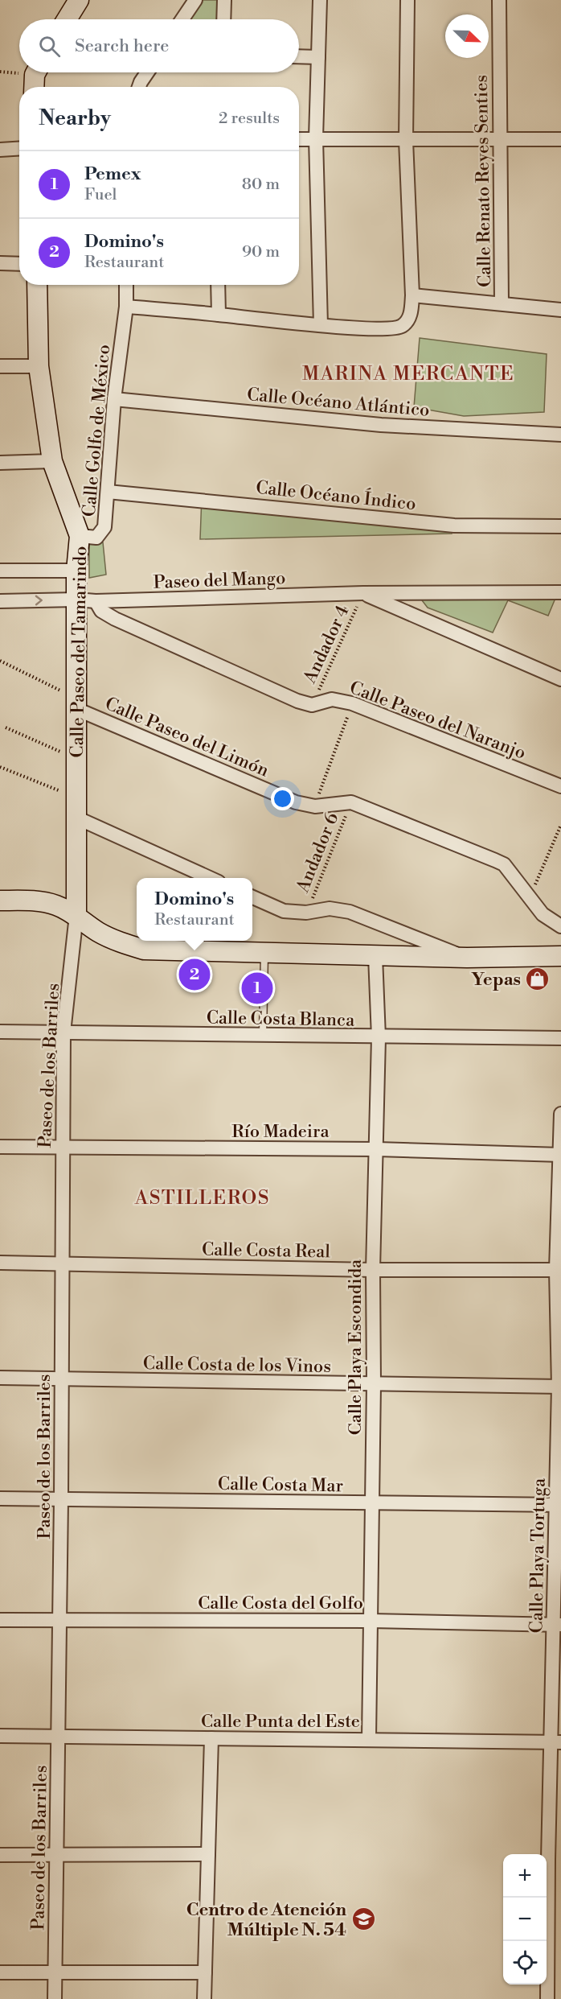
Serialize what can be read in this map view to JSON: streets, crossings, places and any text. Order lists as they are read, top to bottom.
{
  "streets": {
    "street": [
      "Calle Renato Reyes Senties",
      "Calle Océano Atlántico",
      "Calle Golfo de México",
      "Calle Océano Índico",
      "Paseo del Mango",
      "Calle Paseo del Tamarindo",
      "Calle Paseo del Naranjo",
      "Calle Paseo del Limón",
      "Calle Costa Blanca",
      "Paseo de los Barriles",
      "Río Madeira",
      "Calle Costa Real",
      "Calle Playa Escondida",
      "Calle Costa de los Vinos",
      "Calle Costa Mar",
      "Calle Playa Tortuga",
      "Calle Costa del Golfo",
      "Calle Punta del Este"
    ],
    "path": ["Andador 4", "Andador 6"]
  },
  "crossings": [
    ["Calle Océano Atlántico", "Calle Golfo de México"],
    ["Calle Golfo de México", "Calle Océano Índico"],
    ["Calle Golfo de México", "Calle Paseo del Tamarindo"],
    ["Paseo del Mango", "Andador 4"],
    ["Paseo del Mango", "Calle Paseo del Tamarindo"],
    ["Andador 4", "Calle Paseo del Naranjo"],
    ["Calle Paseo del Tamarindo", "Calle Paseo del Limón"],
    ["Calle Paseo del Tamarindo", "Paseo de los Barriles"],
    ["Calle Paseo del Limón", "Andador 6"],
    ["Calle Costa Blanca", "Paseo de los Barriles"],
    ["Calle Costa Blanca", "Calle Playa Escondida"],
    ["Paseo de los Barriles", "Río Madeira"],
    ["Paseo de los Barriles", "Calle Costa Real"],
    ["Paseo de los Barriles", "Calle Costa de los Vinos"],
    ["Paseo de los Barriles", "Calle Costa Mar"],
    ["Paseo de los Barriles", "Calle Costa del Golfo"],
    ["Paseo de los Barriles", "Calle Punta del Este"],
    ["Río Madeira", "Calle Playa Escondida"],
    ["Río Madeira", "Calle Playa Tortuga"],
    ["Calle Costa Real", "Calle Playa Escondida"],
    ["Calle Costa Real", "Calle Playa Tortuga"],
    ["Calle Playa Escondida", "Calle Costa de los Vinos"],
    ["Calle Playa Escondida", "Calle Costa Mar"],
    ["Calle Playa Escondida", "Calle Costa del Golfo"],
    ["Calle Playa Escondida", "Calle Punta del Este"],
    ["Calle Costa de los Vinos", "Calle Playa Tortuga"],
    ["Calle Costa Mar", "Calle Playa Tortuga"],
    ["Calle Playa Tortuga", "Calle Costa del Golfo"],
    ["Calle Playa Tortuga", "Calle Punta del Este"]
  ],
  "districts": ["MARINA MERCANTE", "ASTILLEROS"],
  "places": {
    "shop": ["Yepas"],
    "school or university": ["Centro de Atención Múltiple N. 54"]
  },
  "north": "bottom right",
  "page": {
    "search": "Search here",
    "heading": ["Nearby", "2 results"],
    "list": [
      {
        "mark": "1",
        "name": "Pemex",
        "note": "Fuel",
        "value": "80 m"
      },
      {
        "mark": "2",
        "name": "Domino's",
        "note": "Restaurant",
        "value": "90 m"
      }
    ],
    "popup": ["Domino's", "Restaurant"],
    "pins": ["2", "1"],
    "map_buttons": ["+", "−"]
  }
}
